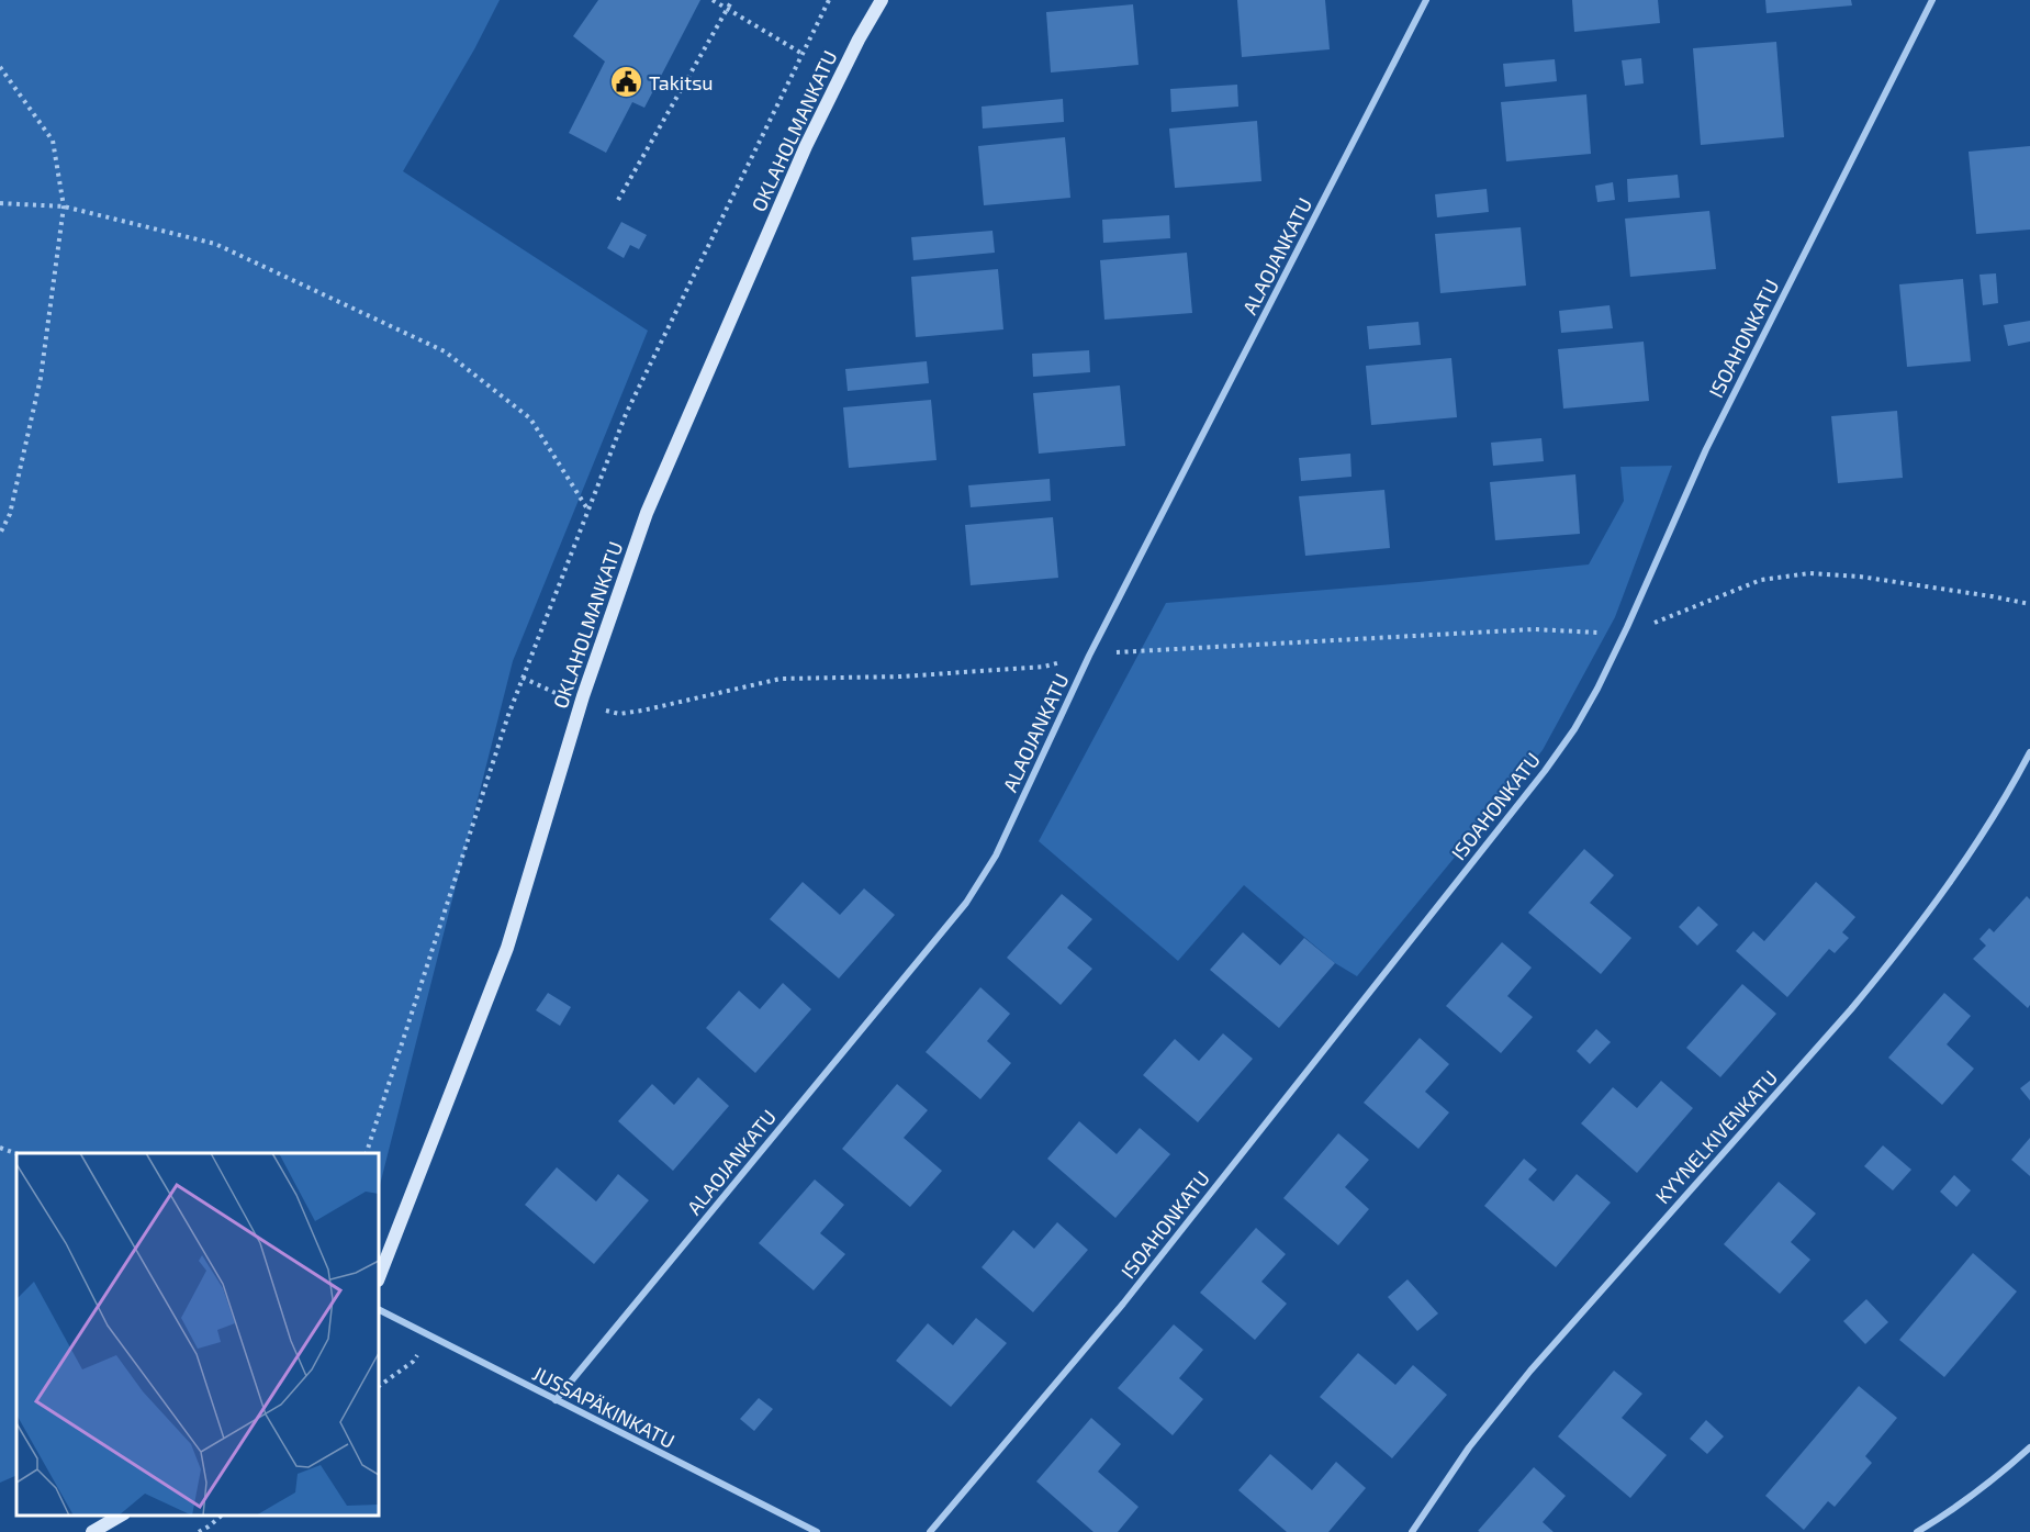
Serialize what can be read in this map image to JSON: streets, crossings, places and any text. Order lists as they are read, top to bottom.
{
  "streets": {
    "street": [
      "OKLAHOLMANKATU",
      "ALAOJANKATU",
      "ISOAHONKATU",
      "KYYNELKIVENKATU",
      "JUSSAPÄKINKATU"
    ]
  },
  "crossings": [
    ["ALAOJANKATU", "JUSSAPÄKINKATU"]
  ],
  "places": {
    "public building": ["Takitsu"]
  }
}
